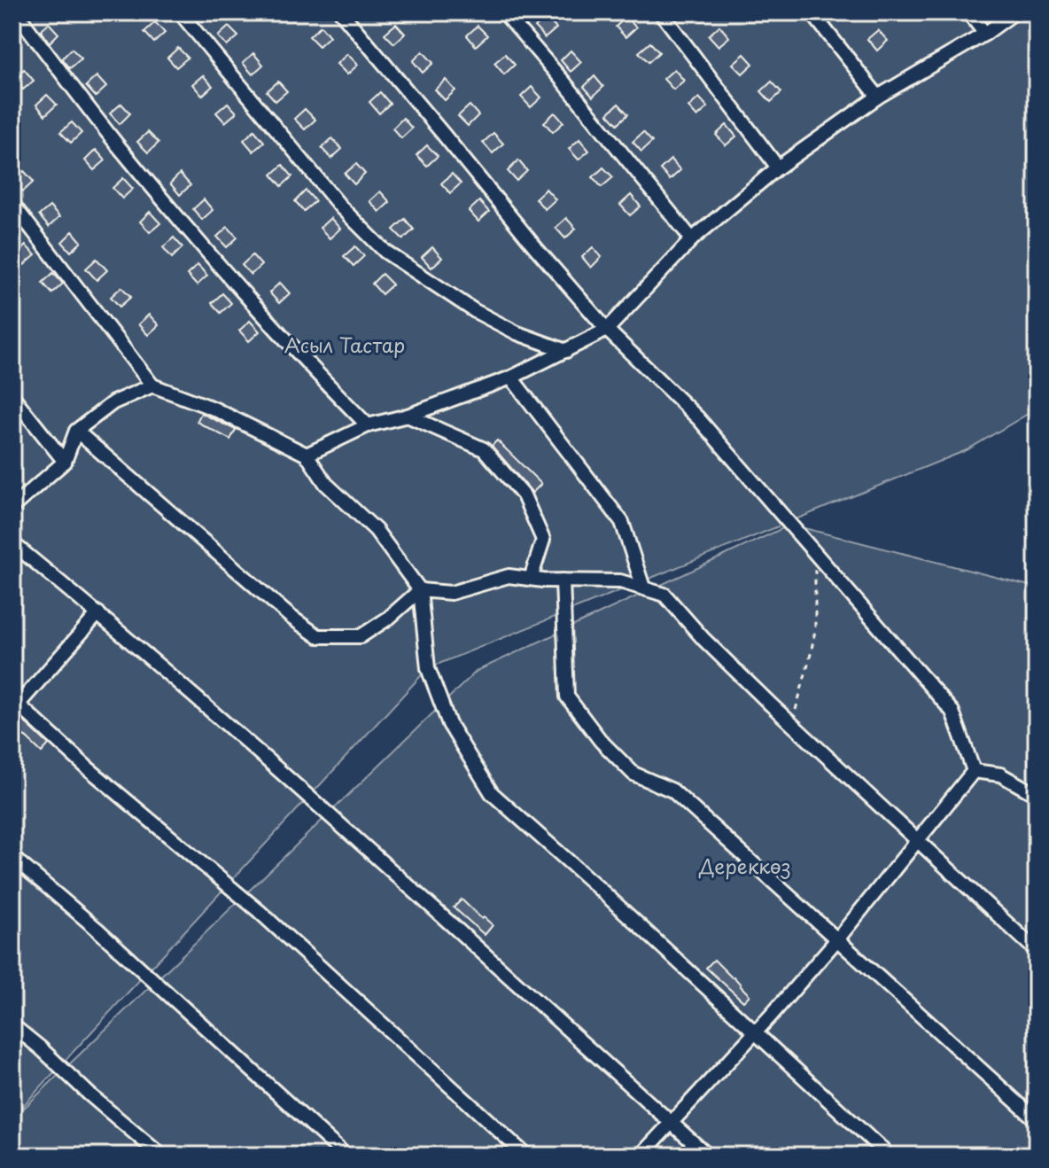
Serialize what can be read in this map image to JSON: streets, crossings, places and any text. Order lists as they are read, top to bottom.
{
  "parks": ["Асыл Тастар", "Дереккөз"]
}
